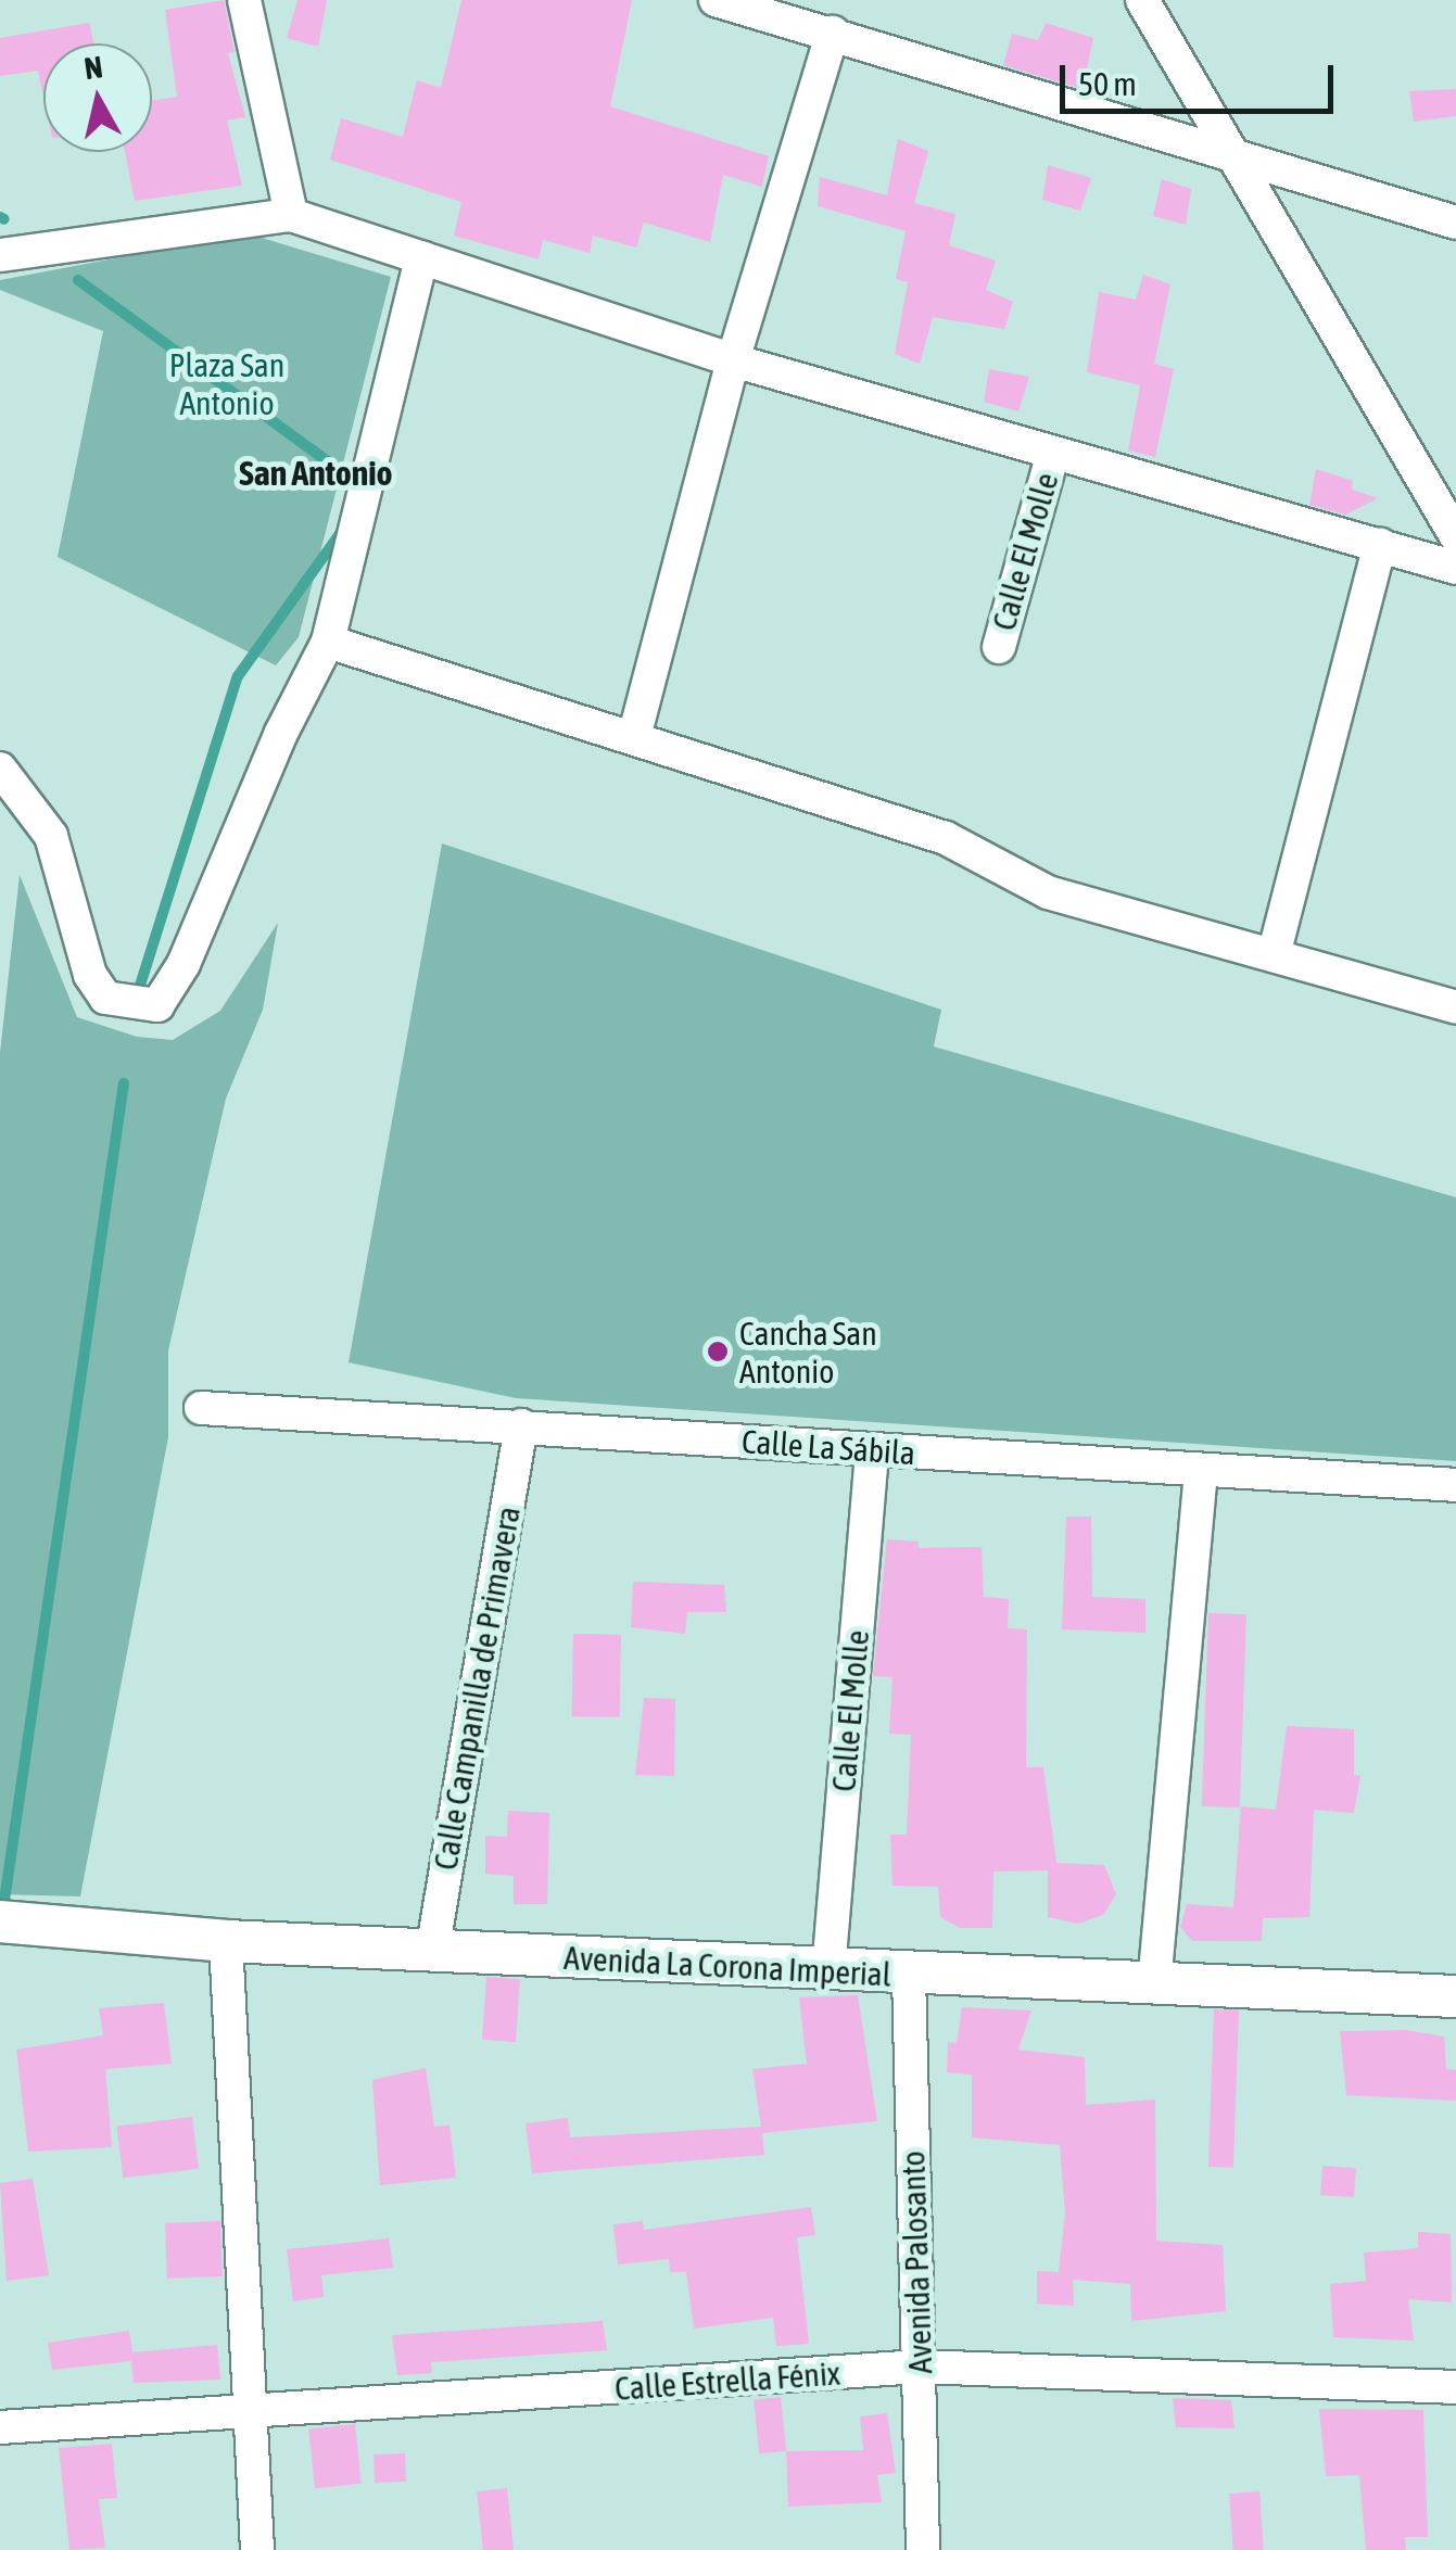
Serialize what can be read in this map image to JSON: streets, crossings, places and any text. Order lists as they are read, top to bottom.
{
  "streets": {
    "street": [
      "Calle El Molle",
      "Calle La Sábila",
      "Calle Campanilla de Primavera",
      "Avenida La Corona Imperial",
      "Avenida Palosanto",
      "Calle Estrella Fénix"
    ]
  },
  "crossings": [
    ["Calle El Molle", "Calle La Sábila"],
    ["Calle El Molle", "Avenida La Corona Imperial"],
    ["Calle La Sábila", "Calle Campanilla de Primavera"],
    ["Calle Campanilla de Primavera", "Avenida La Corona Imperial"],
    ["Avenida La Corona Imperial", "Avenida Palosanto"],
    ["Avenida Palosanto", "Calle Estrella Fénix"]
  ],
  "districts": ["San Antonio"],
  "parks": ["Plaza San Antonio"],
  "places": ["Cancha San Antonio"],
  "scale_bar": "50 m",
  "north": "top"
}
